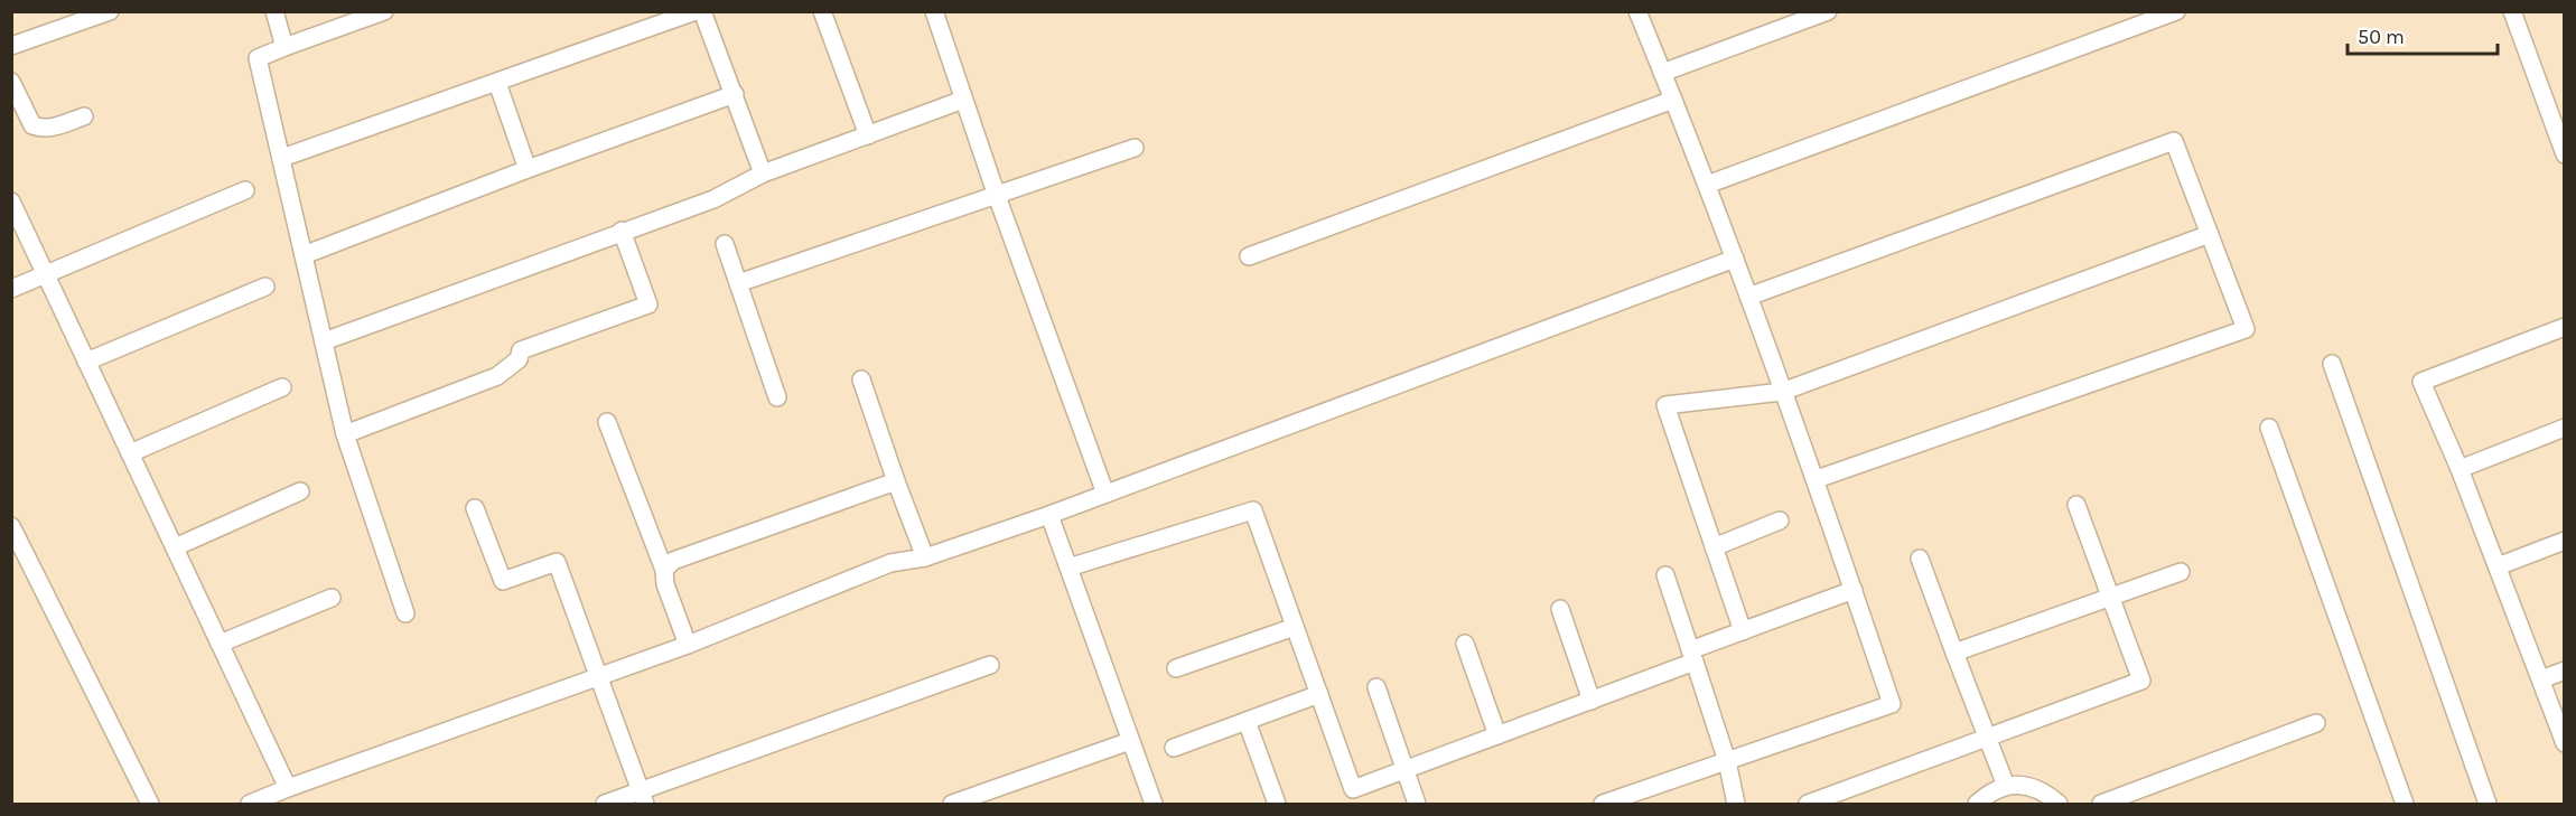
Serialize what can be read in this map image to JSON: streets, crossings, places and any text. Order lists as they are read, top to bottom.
{
  "scale_bar": "50 m"
}
